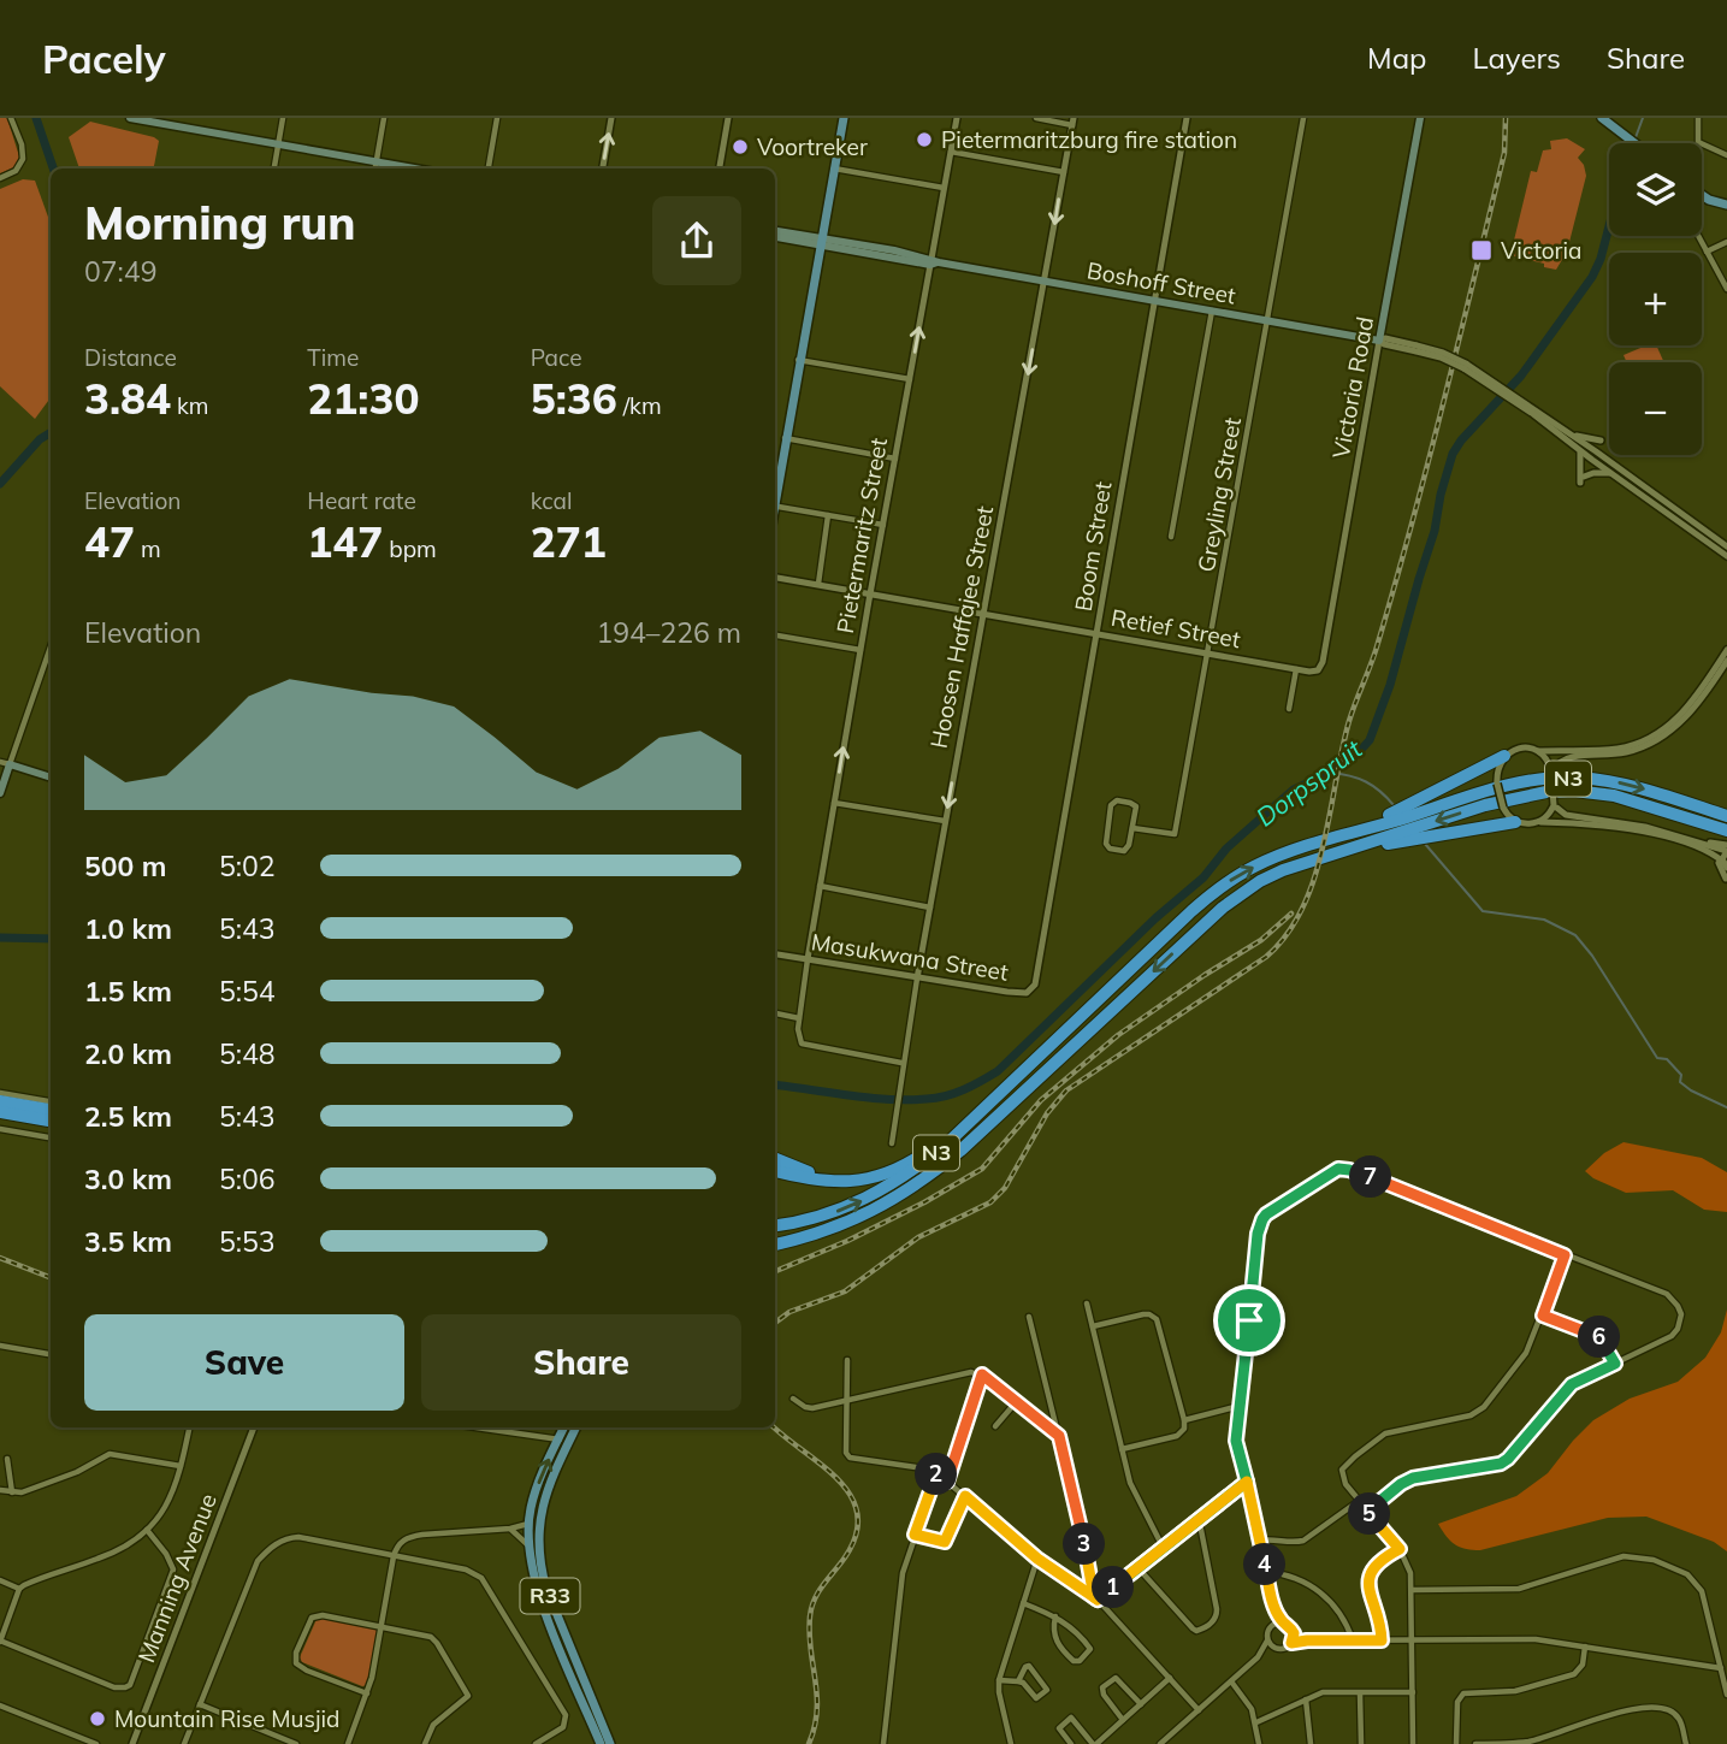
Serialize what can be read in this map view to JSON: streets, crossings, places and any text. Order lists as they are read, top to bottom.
{
  "streets": {
    "highway": ["N3"],
    "main road": ["Boshoff Street", "Victoria Road", "R33"],
    "street": [
      "Greyling Street",
      "Pietermaritz Street",
      "Boom Street",
      "Hoosen Haffajee Street",
      "Retief Street",
      "Masukwana Street",
      "Manning Avenue"
    ]
  },
  "crossings": [
    ["Boshoff Street", "Victoria Road"],
    ["Boshoff Street", "Greyling Street"],
    ["Boshoff Street", "Pietermaritz Street"],
    ["Boshoff Street", "Boom Street"],
    ["Boshoff Street", "Hoosen Haffajee Street"],
    ["Victoria Road", "Retief Street"],
    ["Greyling Street", "Retief Street"],
    ["Pietermaritz Street", "Retief Street"],
    ["Pietermaritz Street", "Masukwana Street"],
    ["Boom Street", "Retief Street"],
    ["Boom Street", "Masukwana Street"],
    ["Hoosen Haffajee Street", "Retief Street"],
    ["Hoosen Haffajee Street", "Masukwana Street"]
  ],
  "one_way": ["Hoosen Haffajee Street"],
  "water": ["Dorpspruit"],
  "places": {
    "other": ["Pietermaritzburg fire station", "Voortreker", "Mountain Rise Musjid"],
    "transit": ["Victoria"]
  },
  "page": {
    "header": "Pacely",
    "nav": ["Map", "Layers", "Share"],
    "map_buttons": ["+", "−"],
    "heading": ["Morning run", "07:49"],
    "stats": [
      ["Distance", "3.84 km"],
      ["Time", "21:30"],
      ["Pace", "5:36 /km"],
      ["Elevation", "47 m"],
      ["Heart rate", "147 bpm"],
      ["kcal", "271"]
    ],
    "chart": ["Elevation", "194–226 m"],
    "list": [
      {
        "name": "500 m",
        "note": "5:02"
      },
      {
        "name": "1.0 km",
        "note": "5:43"
      },
      {
        "name": "1.5 km",
        "note": "5:54"
      },
      {
        "name": "2.0 km",
        "note": "5:48"
      },
      {
        "name": "2.5 km",
        "note": "5:43"
      },
      {
        "name": "3.0 km",
        "note": "5:06"
      },
      {
        "name": "3.5 km",
        "note": "5:53"
      }
    ],
    "pins": [
      "7",
      "6",
      "2",
      "5",
      "3",
      "4",
      "1"
    ],
    "buttons": ["Save", "Share"]
  }
}
